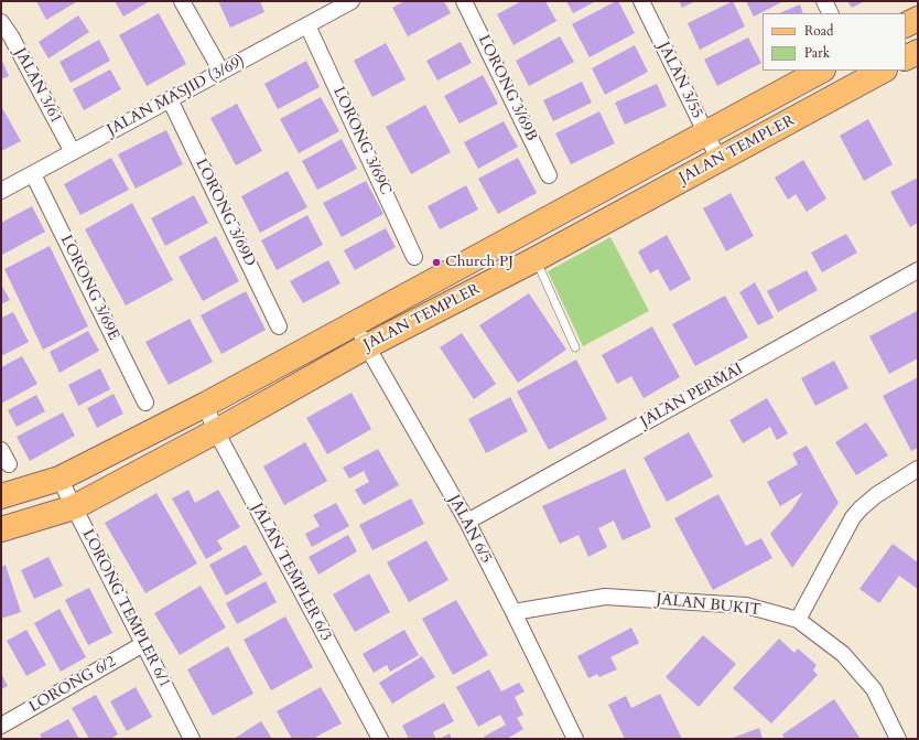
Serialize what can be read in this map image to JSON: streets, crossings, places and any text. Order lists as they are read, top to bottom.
{
  "streets": {
    "main road": ["JALAN TEMPLER"],
    "street": [
      "JALAN 3/55",
      "JALAN 3/61",
      "LORONG 3/69B",
      "JALAN MASJID (3/69)",
      "LORONG 3/69C",
      "LORONG 3/69D",
      "LORONG 3/69E",
      "JALAN PERMAI",
      "JALAN 6/5",
      "JALAN TEMPLER 6/3",
      "JALAN BUKIT",
      "LORONG TEMPLER 6/1",
      "LORONG 6/2"
    ]
  },
  "crossings": [
    ["JALAN 3/55", "JALAN TEMPLER"],
    ["JALAN 3/61", "JALAN MASJID (3/69)"],
    ["JALAN MASJID (3/69)", "LORONG 3/69C"],
    ["JALAN MASJID (3/69)", "LORONG 3/69D"],
    ["JALAN MASJID (3/69)", "LORONG 3/69E"],
    ["JALAN TEMPLER", "JALAN 6/5"],
    ["JALAN TEMPLER", "JALAN TEMPLER 6/3"],
    ["JALAN TEMPLER", "LORONG TEMPLER 6/1"],
    ["JALAN PERMAI", "JALAN 6/5"],
    ["JALAN 6/5", "JALAN BUKIT"],
    ["LORONG TEMPLER 6/1", "LORONG 6/2"]
  ],
  "places": ["Church PJ"],
  "legend": ["Road", "Park"]
}
